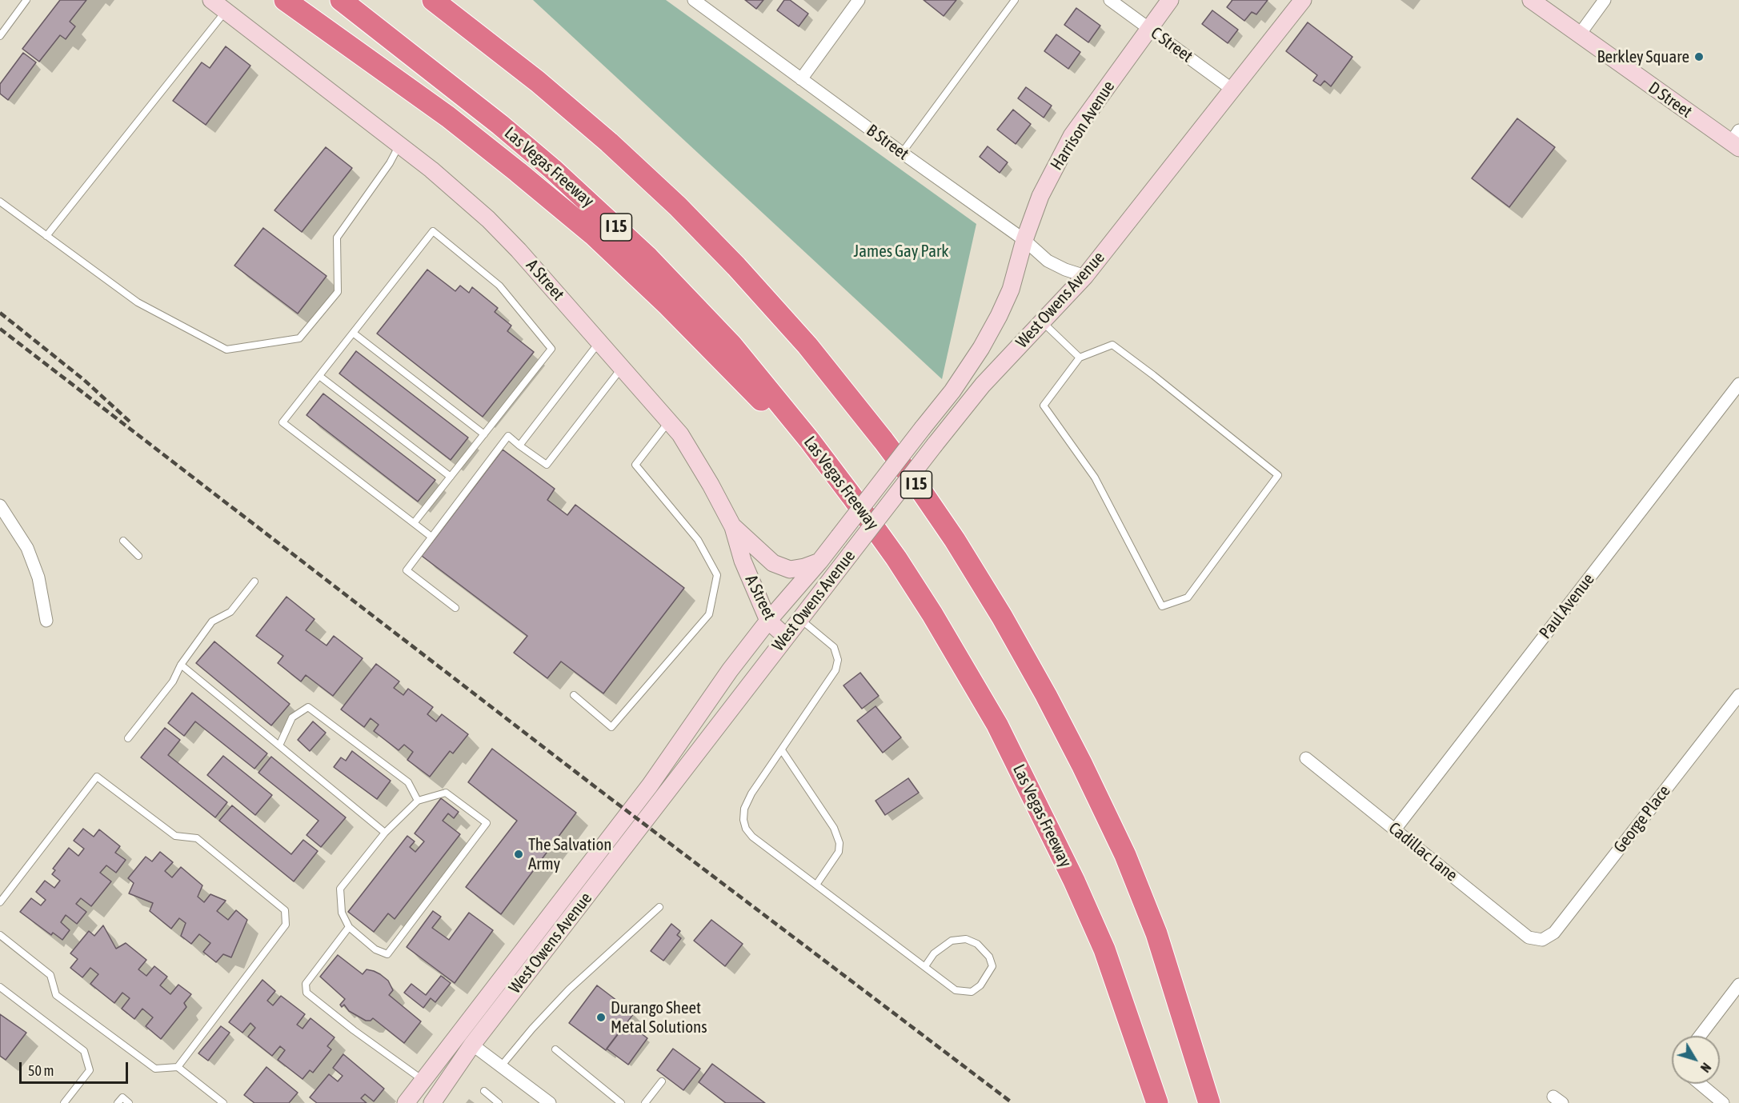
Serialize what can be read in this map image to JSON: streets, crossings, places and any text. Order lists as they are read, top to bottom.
{
  "streets": {
    "highway": ["Las Vegas Freeway", "I 15"],
    "main road": [
      "D Street",
      "Harrison Avenue",
      "A Street",
      "West Owens Avenue"
    ],
    "street": [
      "C Street",
      "B Street",
      "Paul Avenue",
      "George Place",
      "Cadillac Lane"
    ]
  },
  "crossings": [
    ["C Street", "Harrison Avenue"],
    ["C Street", "West Owens Avenue"],
    ["Harrison Avenue", "B Street"],
    ["Harrison Avenue", "West Owens Avenue"],
    ["B Street", "West Owens Avenue"],
    ["A Street", "West Owens Avenue"],
    ["Paul Avenue", "Cadillac Lane"],
    ["George Place", "Cadillac Lane"]
  ],
  "parks": ["James Gay Park"],
  "places": ["Berkley Square", "The Salvation Army", "Durango Sheet Metal Solutions"],
  "scale_bar": "50 m",
  "north": "bottom right"
}
